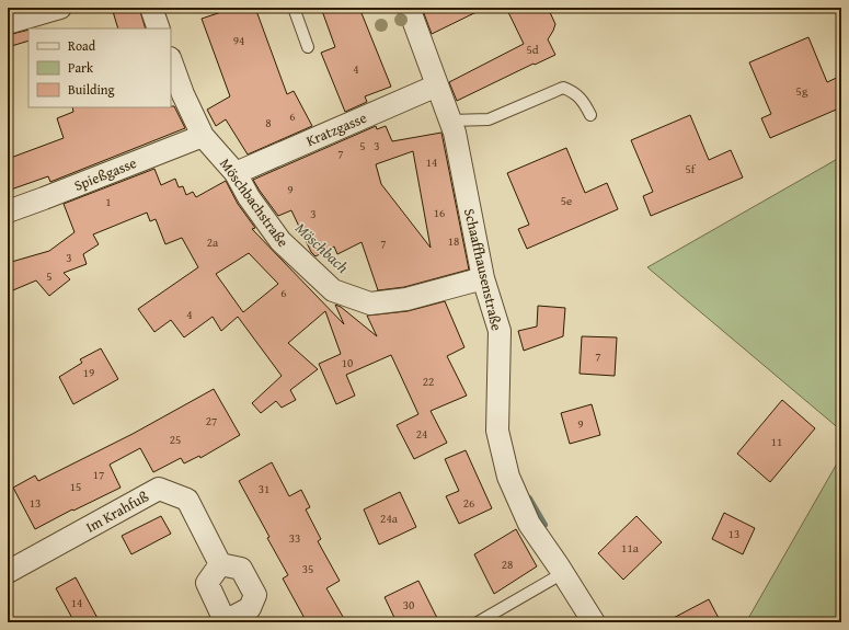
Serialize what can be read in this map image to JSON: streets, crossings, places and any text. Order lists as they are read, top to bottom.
{
  "streets": {
    "street": [
      "Kratzgasse",
      "Spießgasse",
      "Möschbachstraße",
      "Schaaffhausenstraße",
      "Im Krahfuß"
    ]
  },
  "crossings": [
    ["Kratzgasse", "Möschbachstraße"],
    ["Kratzgasse", "Schaaffhausenstraße"],
    ["Spießgasse", "Möschbachstraße"],
    ["Möschbachstraße", "Schaaffhausenstraße"]
  ],
  "water": ["Möschbach"],
  "house_numbers": [
    "94",
    "5d",
    "4",
    "5g",
    "6",
    "8",
    "5",
    "3",
    "7",
    "14",
    "5f",
    "9",
    "5e",
    "1",
    "16",
    "3",
    "18",
    "2a",
    "7",
    "3",
    "5",
    "6",
    "4",
    "7",
    "10",
    "19",
    "22",
    "27",
    "9",
    "24",
    "25",
    "11",
    "17",
    "15",
    "31",
    "13",
    "26",
    "24a",
    "13",
    "33",
    "11a",
    "28",
    "35",
    "14",
    "30"
  ],
  "legend": ["Road", "Park", "Building"]
}
